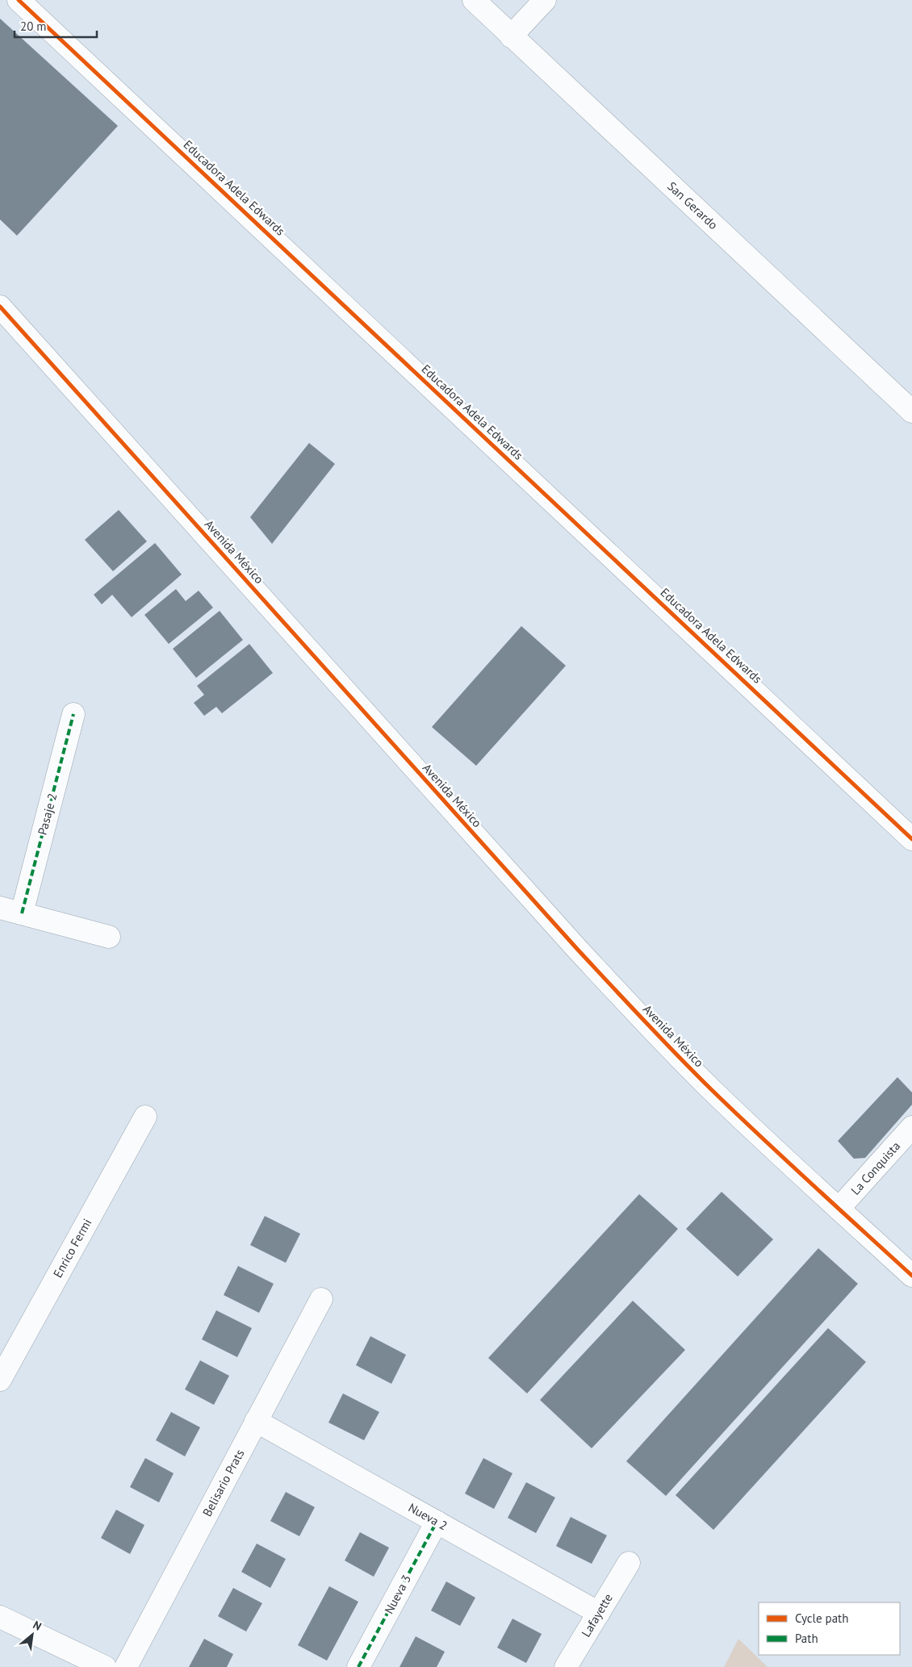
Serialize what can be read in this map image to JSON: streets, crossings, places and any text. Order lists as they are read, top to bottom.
{
  "streets": {
    "street": [
      "Educadora Adela Edwards",
      "San Gerardo",
      "Avenida México",
      "Pasaje 2",
      "La Conquista",
      "Enrico Fermi",
      "Belisario Prats",
      "Nueva 2",
      "Nueva 3",
      "Lafayette"
    ]
  },
  "crossings": [
    ["Avenida México", "La Conquista"],
    ["Belisario Prats", "Nueva 2"],
    ["Nueva 2", "Nueva 3"],
    ["Nueva 2", "Lafayette"]
  ],
  "legend": ["Cycle path", "Path"],
  "scale_bar": "20 m",
  "north": "top right"
}
